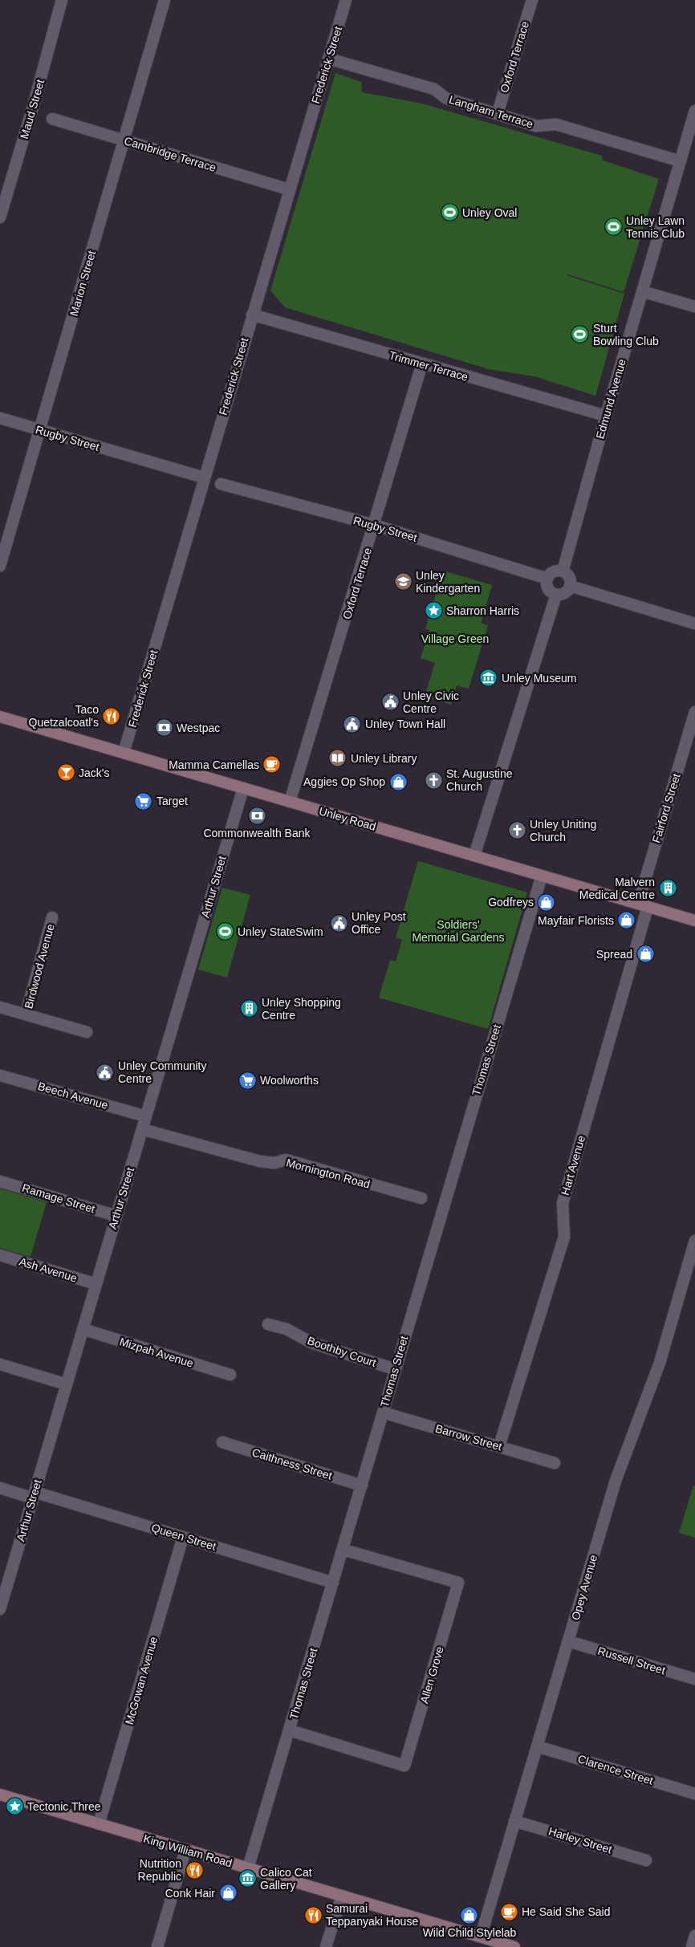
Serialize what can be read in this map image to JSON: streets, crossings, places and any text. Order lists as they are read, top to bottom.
{
  "streets": {
    "main road": ["Unley Road", "King William Road"],
    "street": [
      "Oxford Terrace",
      "Frederick Street",
      "Maud Street",
      "Langham Terrace",
      "Cambridge Terrace",
      "Marion Street",
      "Trimmer Terrace",
      "Edmund Avenue",
      "Rugby Street",
      "Fairford Street",
      "Arthur Street",
      "Birdwood Avenue",
      "Thomas Street",
      "Beech Avenue",
      "Hart Avenue",
      "Mornington Road",
      "Ramage Street",
      "Ash Avenue",
      "Boothby Court",
      "Mizpah Avenue",
      "Barrow Street",
      "Caithness Street",
      "Queen Street",
      "Opey Avenue",
      "Russell Street",
      "Allen Grove",
      "McGowan Avenue",
      "Clarence Street",
      "Harley Street"
    ]
  },
  "crossings": [
    ["Oxford Terrace", "Langham Terrace"],
    ["Oxford Terrace", "Trimmer Terrace"],
    ["Oxford Terrace", "Rugby Street"],
    ["Oxford Terrace", "Unley Road"],
    ["Frederick Street", "Langham Terrace"],
    ["Frederick Street", "Cambridge Terrace"],
    ["Frederick Street", "Trimmer Terrace"],
    ["Frederick Street", "Rugby Street"],
    ["Frederick Street", "Unley Road"],
    ["Langham Terrace", "Edmund Avenue"],
    ["Cambridge Terrace", "Marion Street"],
    ["Marion Street", "Rugby Street"],
    ["Trimmer Terrace", "Edmund Avenue"],
    ["Edmund Avenue", "Rugby Street"],
    ["Fairford Street", "Unley Road"],
    ["Fairford Street", "Hart Avenue"],
    ["Unley Road", "Arthur Street"],
    ["Unley Road", "Thomas Street"],
    ["Unley Road", "Hart Avenue"],
    ["Arthur Street", "Beech Avenue"],
    ["Arthur Street", "Mornington Road"],
    ["Arthur Street", "Ramage Street"],
    ["Arthur Street", "Ash Avenue"],
    ["Arthur Street", "Mizpah Avenue"],
    ["Arthur Street", "Queen Street"],
    ["Thomas Street", "Boothby Court"],
    ["Thomas Street", "Barrow Street"],
    ["Thomas Street", "Caithness Street"],
    ["Thomas Street", "Queen Street"],
    ["Thomas Street", "Allen Grove"],
    ["Thomas Street", "King William Road"],
    ["Hart Avenue", "Barrow Street"],
    ["Queen Street", "McGowan Avenue"],
    ["Opey Avenue", "Russell Street"],
    ["Opey Avenue", "Clarence Street"],
    ["Opey Avenue", "Harley Street"],
    ["Opey Avenue", "King William Road"],
    ["McGowan Avenue", "King William Road"]
  ],
  "parks": ["Village Green", "Soldiers' Memorial Gardens"],
  "places": {
    "sports": [
      "Unley Oval",
      "Unley Lawn Tennis Club",
      "Sturt Bowling Club",
      "Unley StateSwim"
    ],
    "school or university": ["Unley Kindergarten"],
    "place": ["Sharron Harris", "Tectonic Three"],
    "museum": ["Unley Museum", "Calico Cat Gallery"],
    "public building": [
      "Unley Civic Centre",
      "Unley Town Hall",
      "Unley Post Office",
      "Unley Community Centre"
    ],
    "restaurant": ["Taco Quetzalcoatl's", "Nutrition Republic", "Samurai Teppanyaki House"],
    "bank": ["Westpac", "Commonwealth Bank"],
    "library": ["Unley Library"],
    "cafe": ["Mamma Camellas", "He Said She Said"],
    "bar": ["Jack's"],
    "church": ["St. Augustine Church", "Unley Uniting Church"],
    "shop": [
      "Aggies Op Shop",
      "Godfreys",
      "Mayfair Florists",
      "Spread",
      "Conk Hair",
      "Wild Child Stylelab"
    ],
    "supermarket": ["Target", "Woolworths"],
    "building": ["Malvern Medical Centre", "Unley Shopping Centre"]
  }
}
